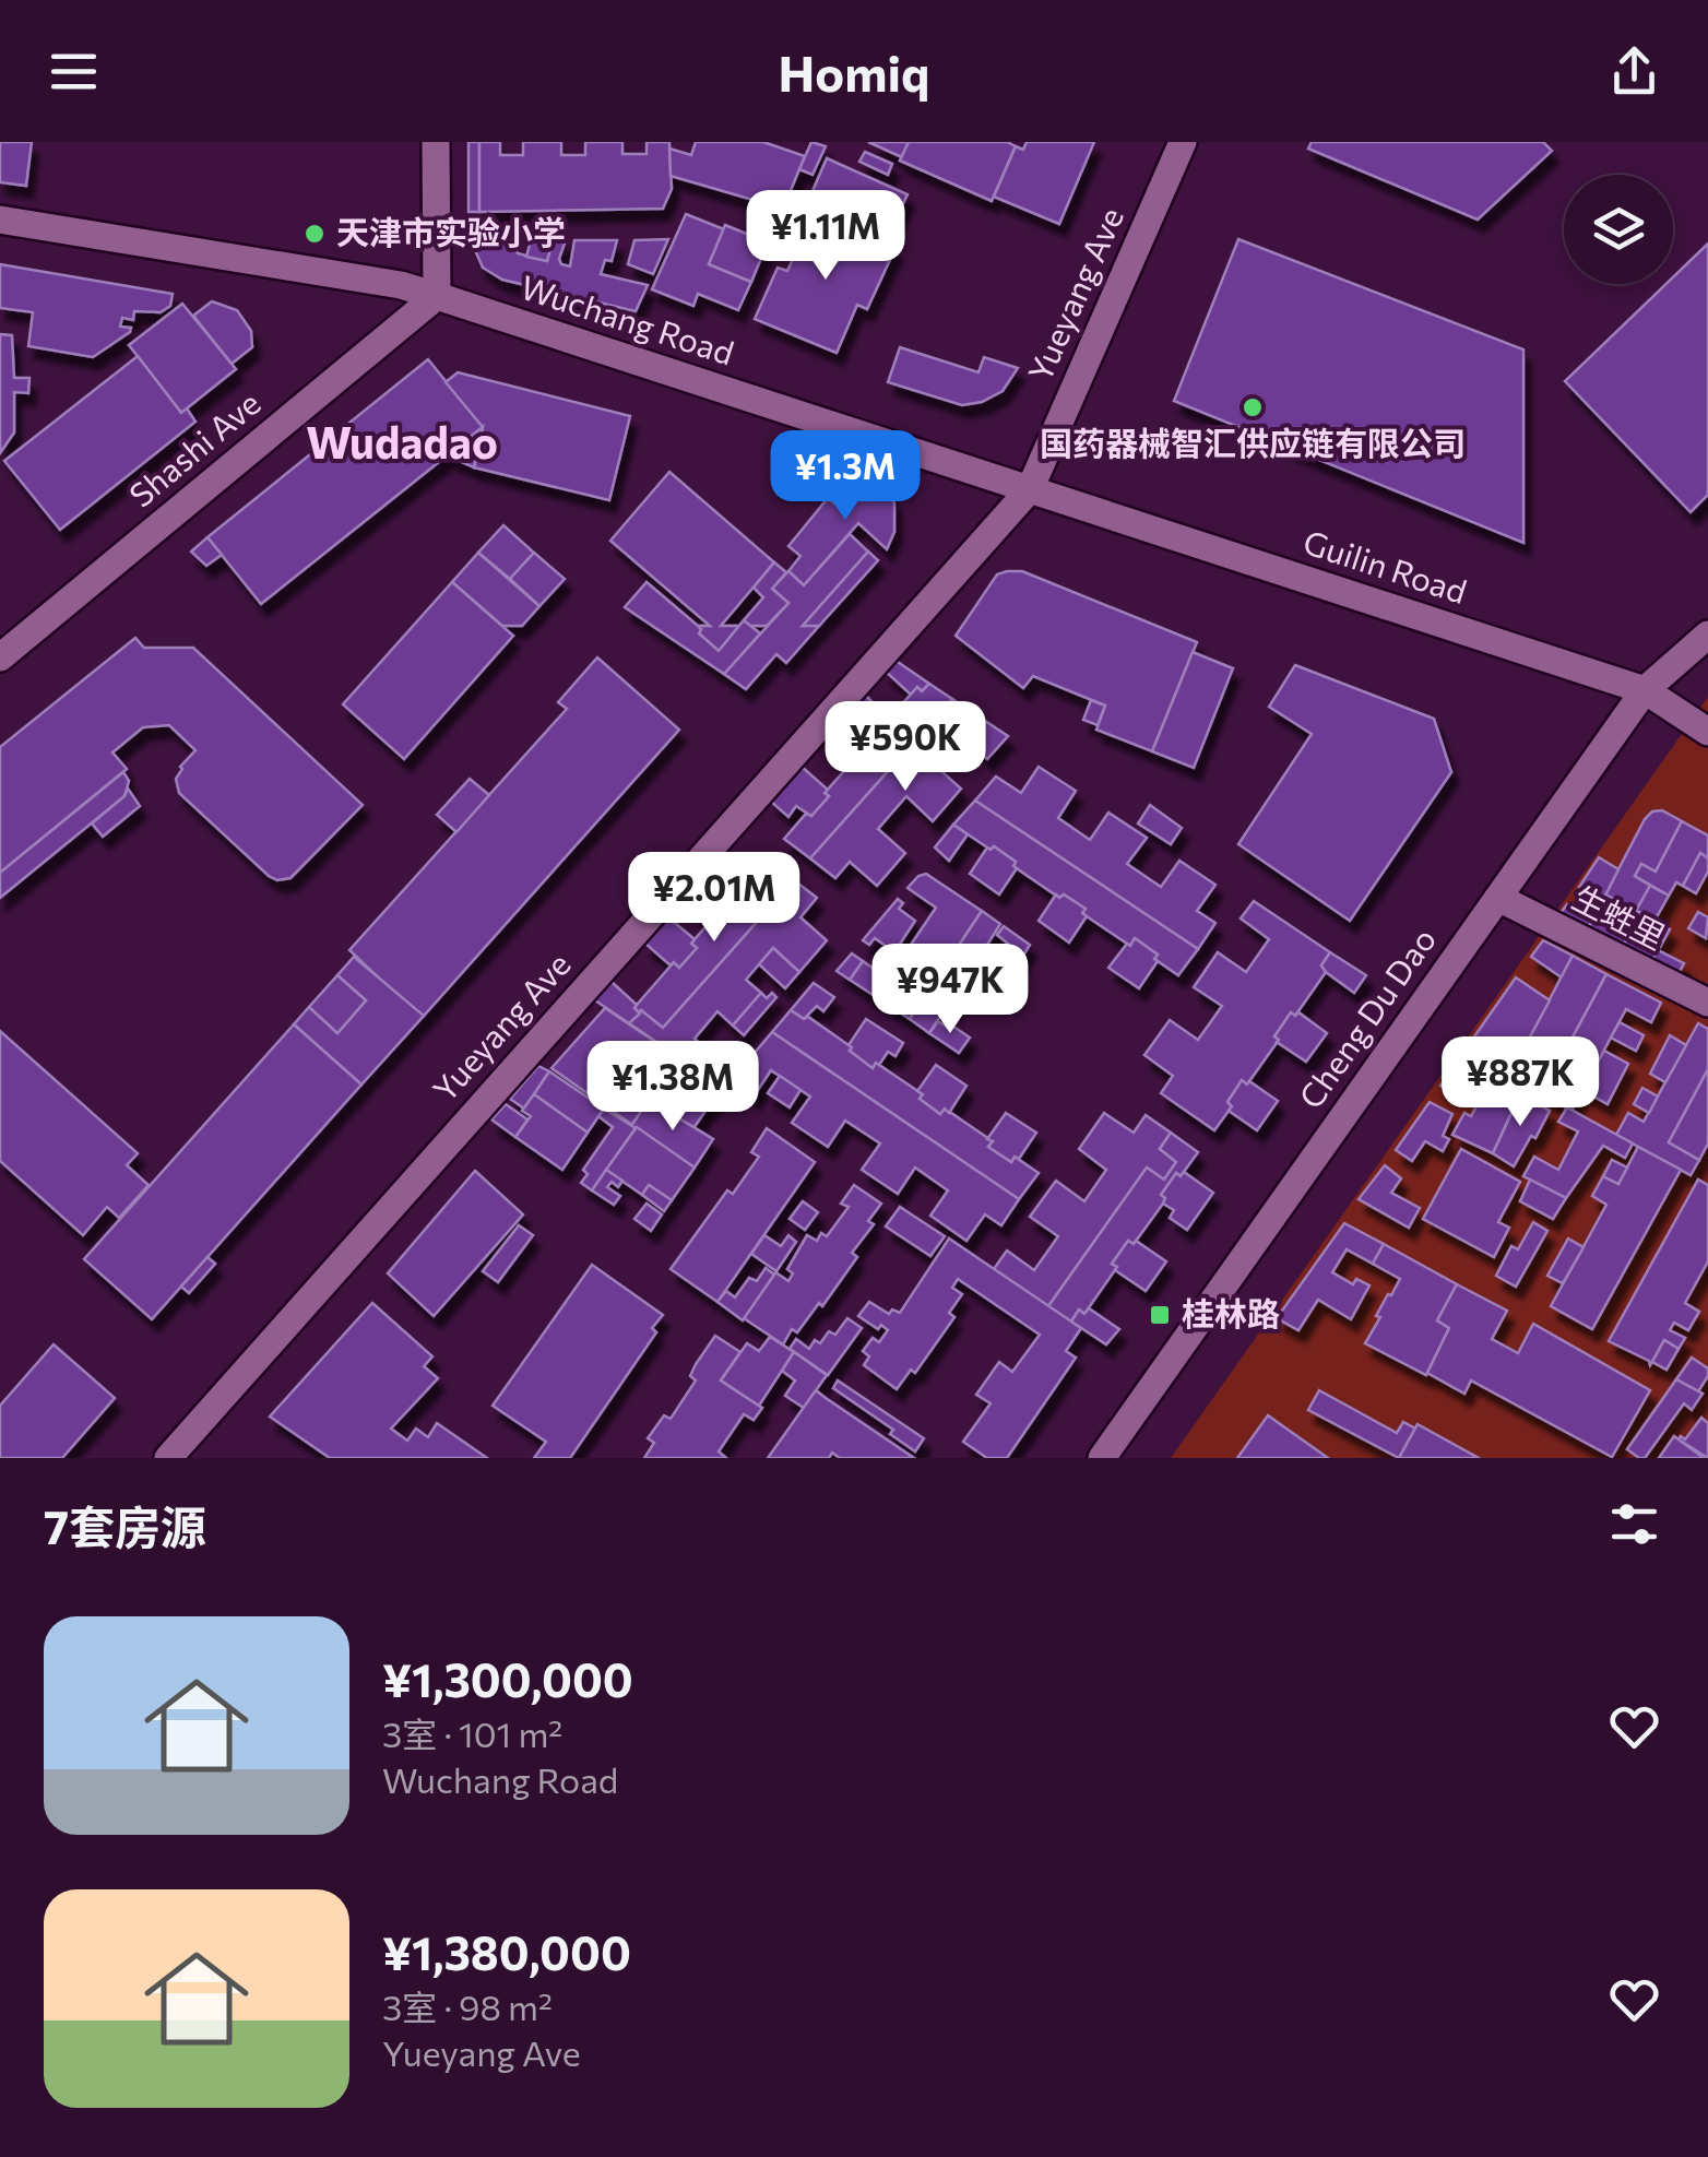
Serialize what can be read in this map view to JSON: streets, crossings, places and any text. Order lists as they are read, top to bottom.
{
  "streets": {
    "street": [
      "Yueyang Ave",
      "Wuchang Road",
      "Shashi Ave",
      "Guilin Road",
      "生﨡里",
      "Cheng Du Dao"
    ]
  },
  "crossings": [
    ["Yueyang Ave", "Wuchang Road"],
    ["Yueyang Ave", "Guilin Road"],
    ["Wuchang Road", "Shashi Ave"],
    ["Wuchang Road", "Guilin Road"],
    ["Guilin Road", "Cheng Du Dao"],
    ["生﨡里", "Cheng Du Dao"]
  ],
  "districts": ["Wudadao"],
  "places": {
    "other": ["天津市实验小学", "国药器械智汇供应链有限公司"],
    "transit": ["桂林路"]
  },
  "page": {
    "header": "Homiq",
    "price": [
      "¥1.11M",
      "¥1.3M",
      "¥590K",
      "¥2.01M",
      "¥947K",
      "¥887K",
      "¥1.38M"
    ],
    "heading": "7套房源",
    "list": [
      {
        "name": "¥1,300,000",
        "note": "3室 · 101 m² · Wuchang Road"
      },
      {
        "name": "¥1,380,000",
        "note": "3室 · 98 m² · Yueyang Ave"
      }
    ]
  }
}
